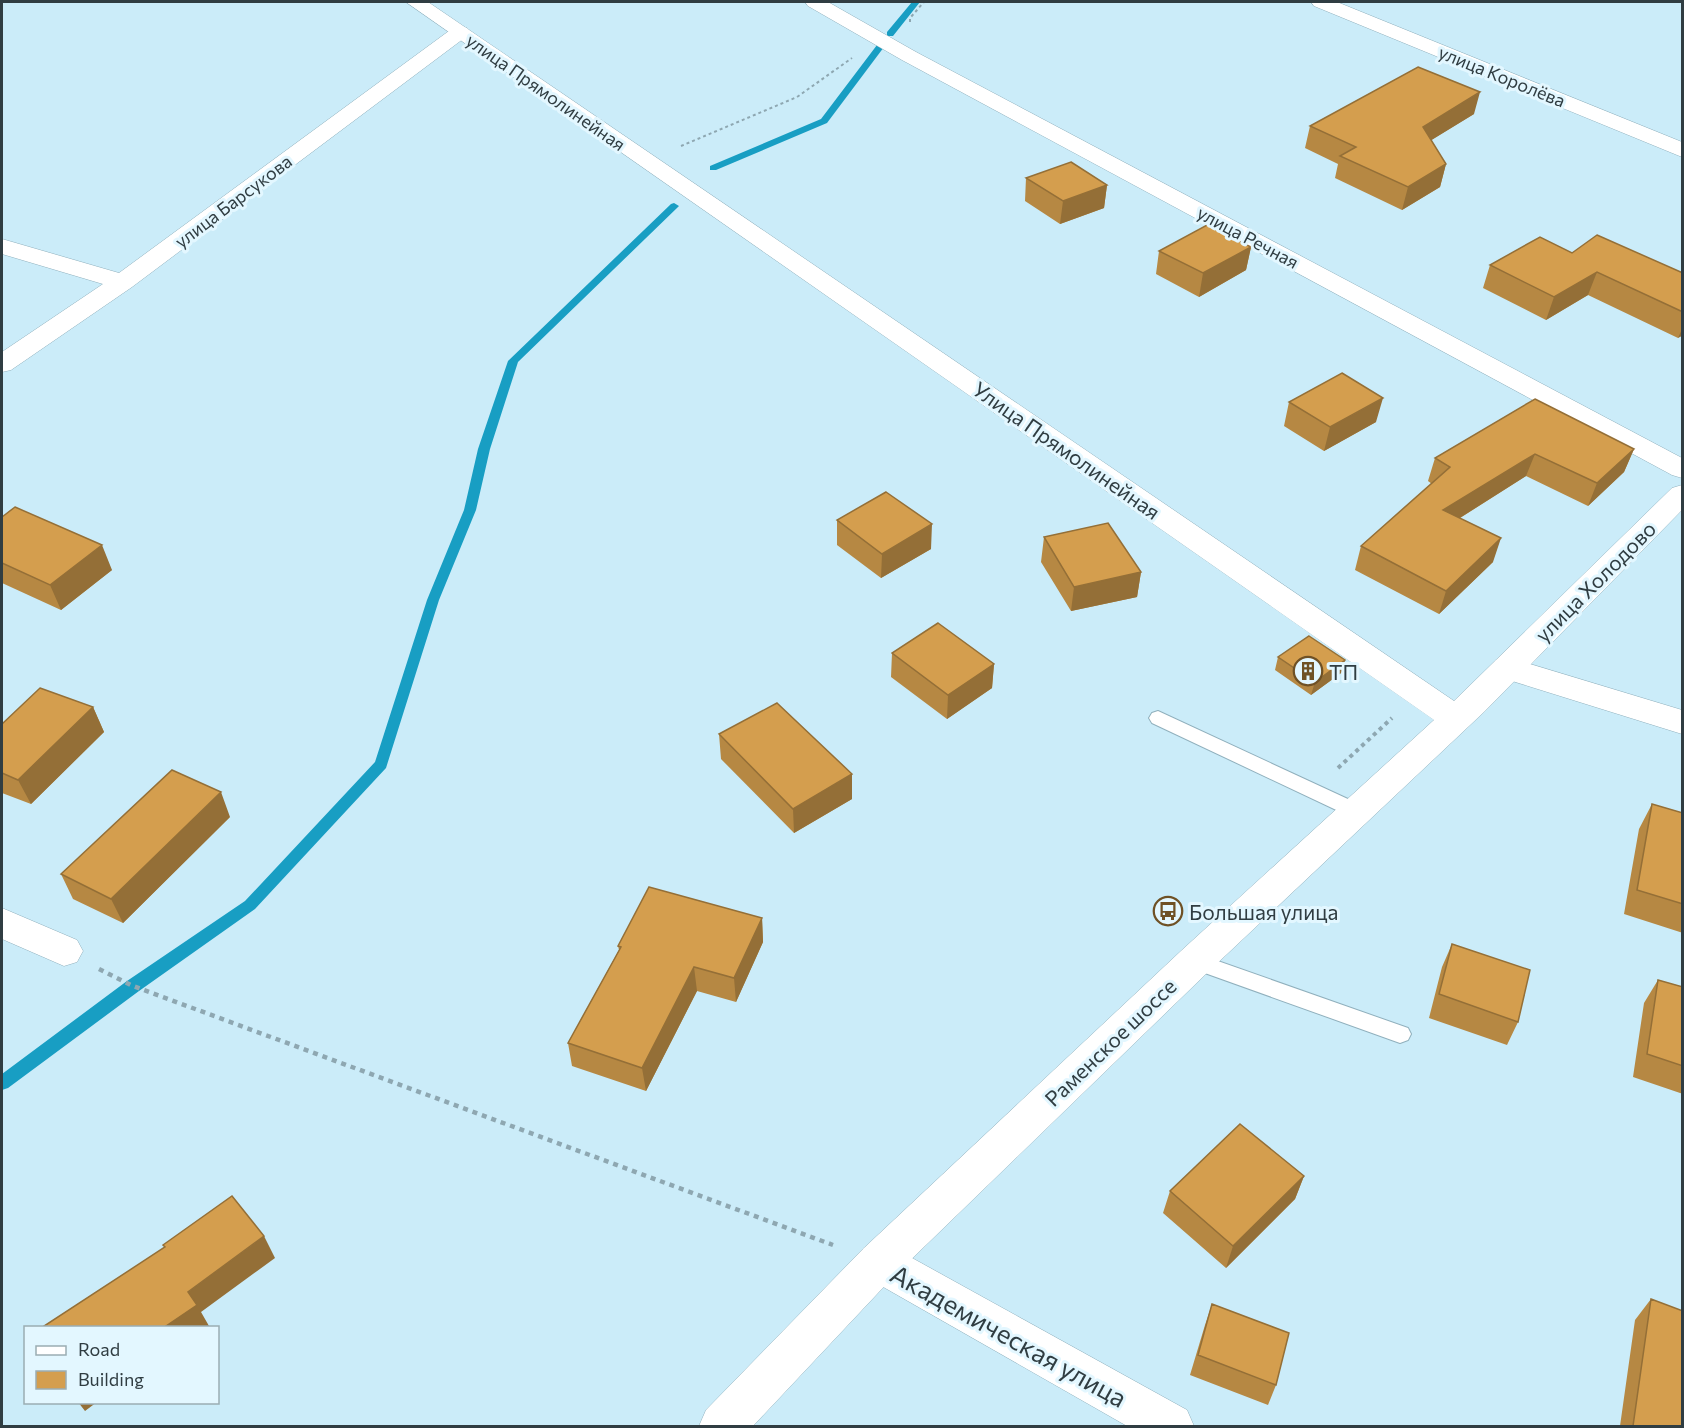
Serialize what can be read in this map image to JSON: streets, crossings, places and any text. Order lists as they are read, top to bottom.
{
  "streets": {
    "street": [
      "улица Королёва",
      "улица Прямолинейная",
      "улица Барсукова",
      "улица Речная",
      "Улица Прямолинейная",
      "улица Холодово",
      "Раменское шоссе",
      "Академическая улица"
    ]
  },
  "crossings": [
    ["улица Прямолинейная", "улица Барсукова"],
    ["улица Прямолинейная", "Улица Прямолинейная"],
    ["Улица Прямолинейная", "Раменское шоссе"],
    ["улица Холодово", "Раменское шоссе"],
    ["Раменское шоссе", "Академическая улица"]
  ],
  "places": {
    "building": ["ТП"],
    "bus stop": ["Большая улица"]
  },
  "legend": ["Road", "Building"]
}
